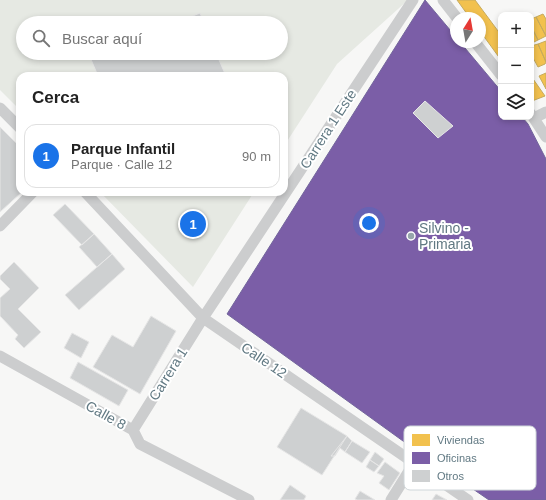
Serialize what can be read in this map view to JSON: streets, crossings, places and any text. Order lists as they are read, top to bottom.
{
  "streets": {
    "street": [
      "Carrera 1 Este",
      "Calle 12",
      "Carrera 1",
      "Calle 8"
    ]
  },
  "crossings": [
    ["Carrera 1 Este", "Calle 12"],
    ["Carrera 1 Este", "Carrera 1"],
    ["Calle 12", "Carrera 1"],
    ["Carrera 1", "Calle 8"]
  ],
  "places": ["Silvino - Primaria"],
  "legend": ["Viviendas", "Oficinas", "Otros"],
  "north": "top",
  "page": {
    "map_buttons": ["+", "−"],
    "search": "Buscar aquí",
    "heading": "Cerca",
    "list": [
      {
        "mark": "1",
        "name": "Parque Infantil",
        "note": "Parque · Calle 12",
        "value": "90 m"
      }
    ],
    "pins": "1"
  }
}
